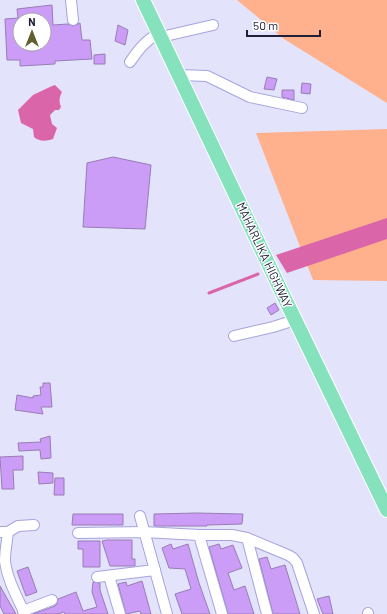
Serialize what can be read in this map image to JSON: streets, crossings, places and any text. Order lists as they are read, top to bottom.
{
  "streets": {
    "highway": ["MAHARLIKA HIGHWAY"]
  },
  "scale_bar": "50 m",
  "north": "top"
}
